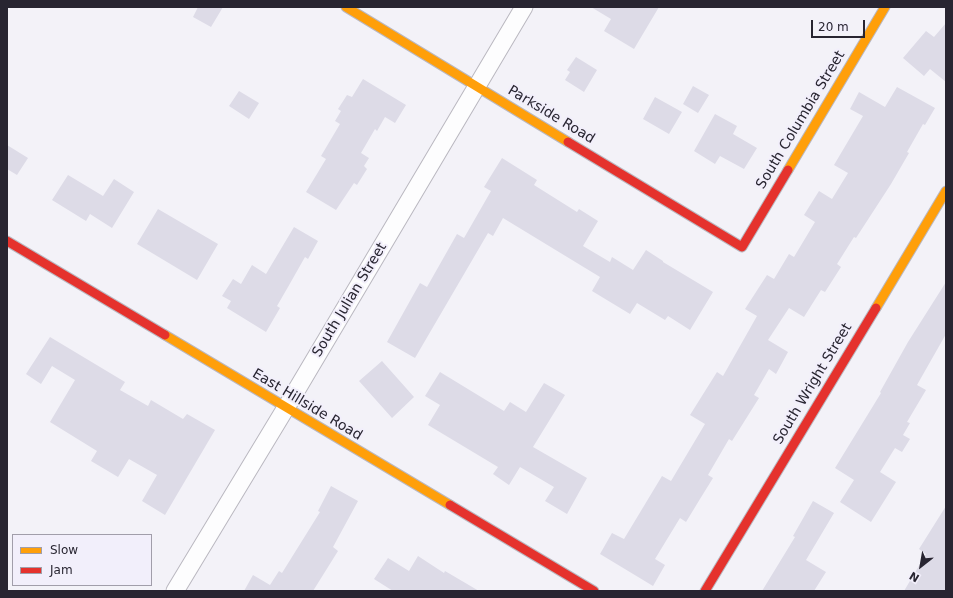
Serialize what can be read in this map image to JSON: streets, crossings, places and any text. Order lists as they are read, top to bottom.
{
  "streets": {
    "street": [
      "Parkside Road",
      "South Columbia Street",
      "South Julian Street",
      "South Wright Street",
      "East Hillside Road"
    ]
  },
  "crossings": [
    ["Parkside Road", "South Columbia Street"],
    ["Parkside Road", "South Julian Street"],
    ["South Julian Street", "East Hillside Road"]
  ],
  "legend": ["Slow", "Jam"],
  "scale_bar": "20 m",
  "north": "bottom left"
}
